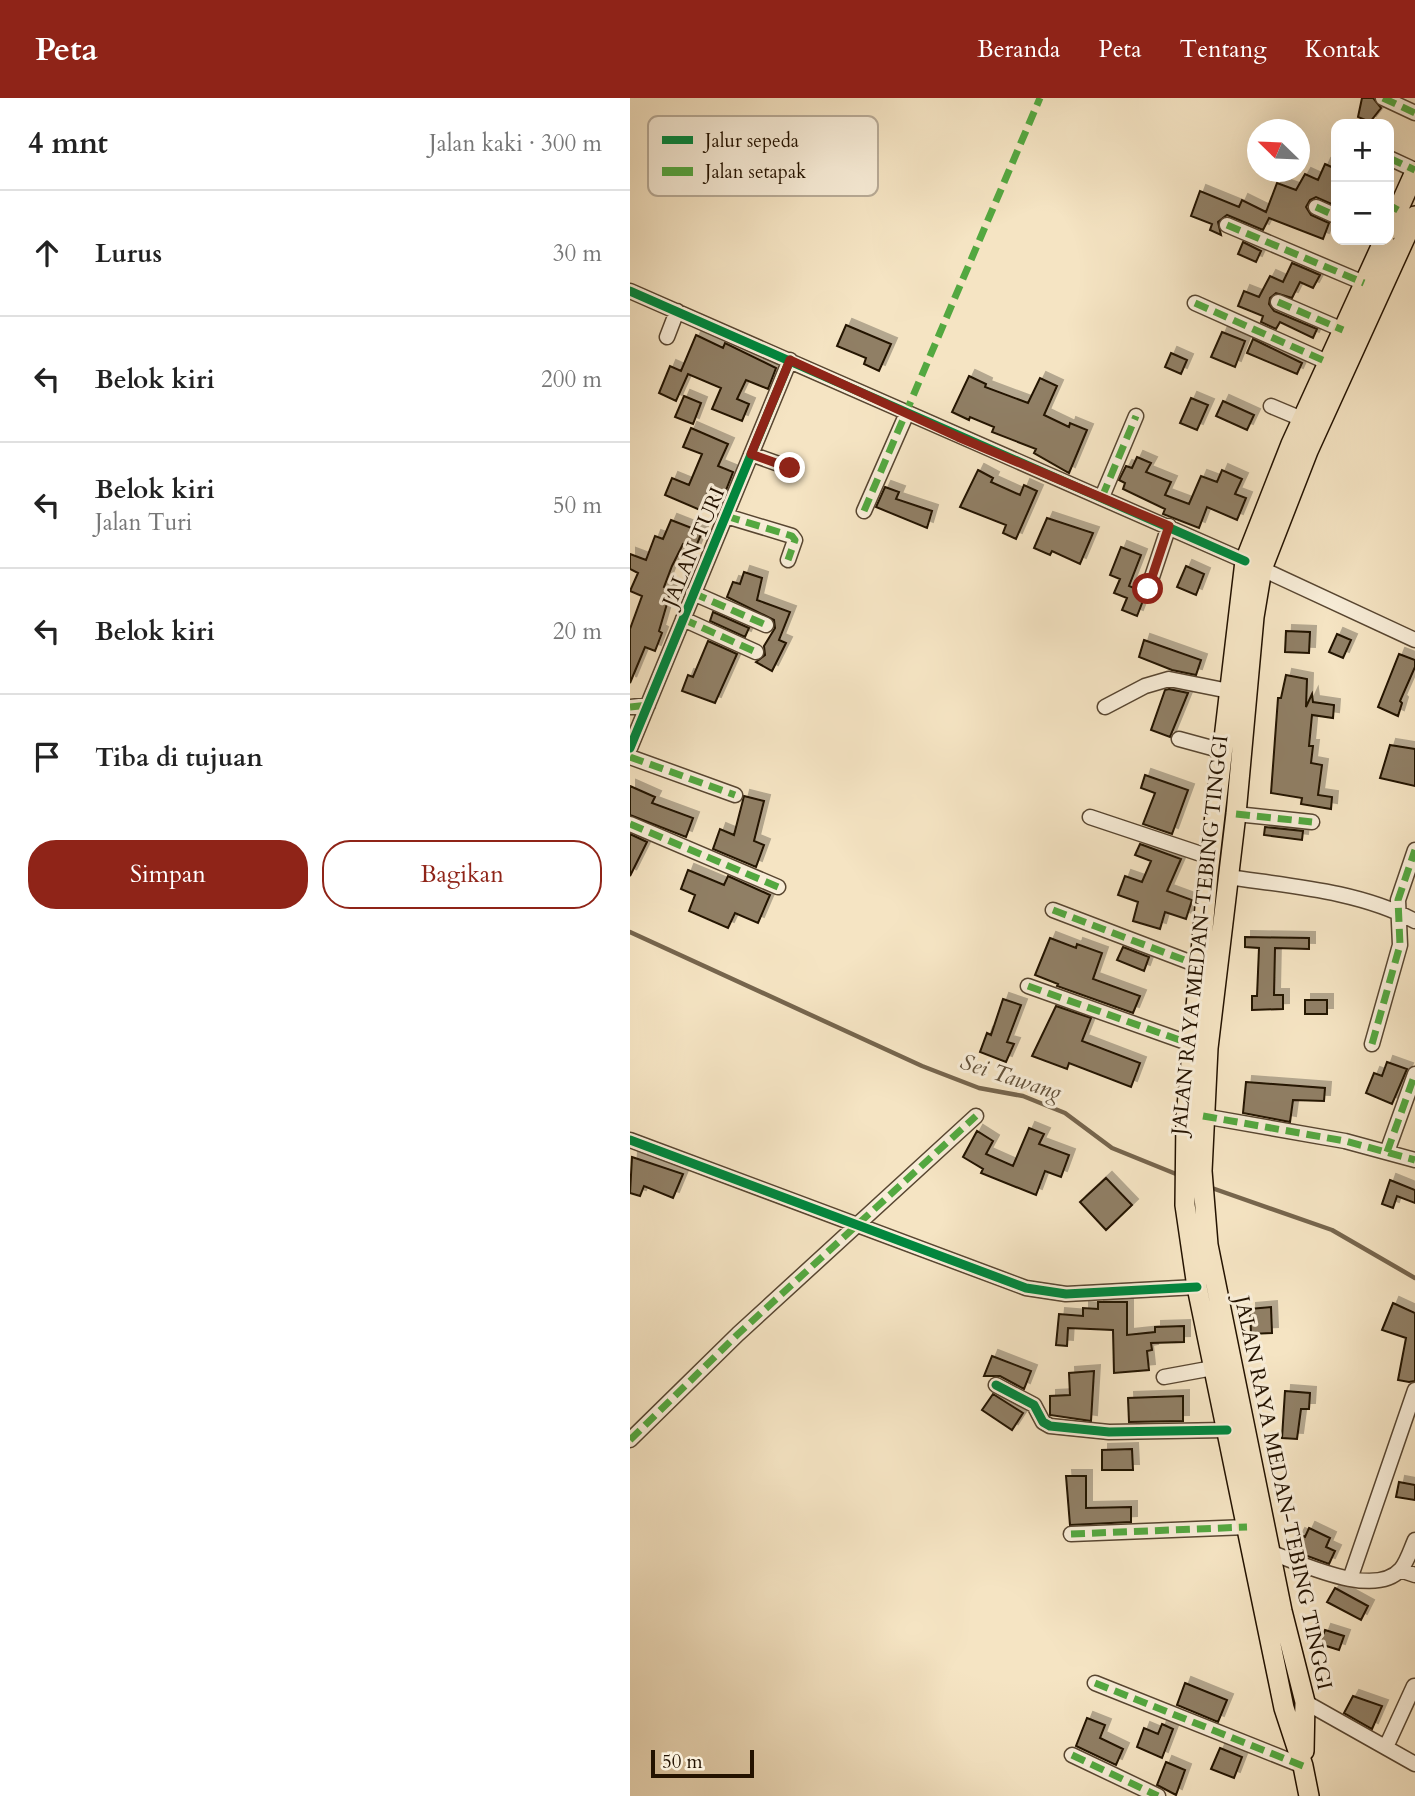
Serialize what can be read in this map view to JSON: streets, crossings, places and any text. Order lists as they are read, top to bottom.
{
  "streets": {
    "highway": ["JALAN RAYA MEDAN-TEBING TINGGI"],
    "street": ["JALAN TURI"]
  },
  "water": ["Sei Tawang"],
  "legend": ["Jalur sepeda", "Jalan setapak"],
  "scale_bar": "50 m",
  "north": "top left",
  "page": {
    "header": "Peta",
    "nav": [
      "Beranda",
      "Peta",
      "Tentang",
      "Kontak"
    ],
    "heading": ["4 mnt", "Jalan kaki · 300 m"],
    "map_buttons": ["+", "−"],
    "list": [
      ["Lurus", "30 m"],
      ["Belok kiri", "200 m"],
      ["Belok kiri", "Jalan Turi", "50 m"],
      ["Belok kiri", "20 m"],
      "Tiba di tujuan"
    ],
    "buttons": ["Simpan", "Bagikan"],
    "scale": "50 m"
  }
}
